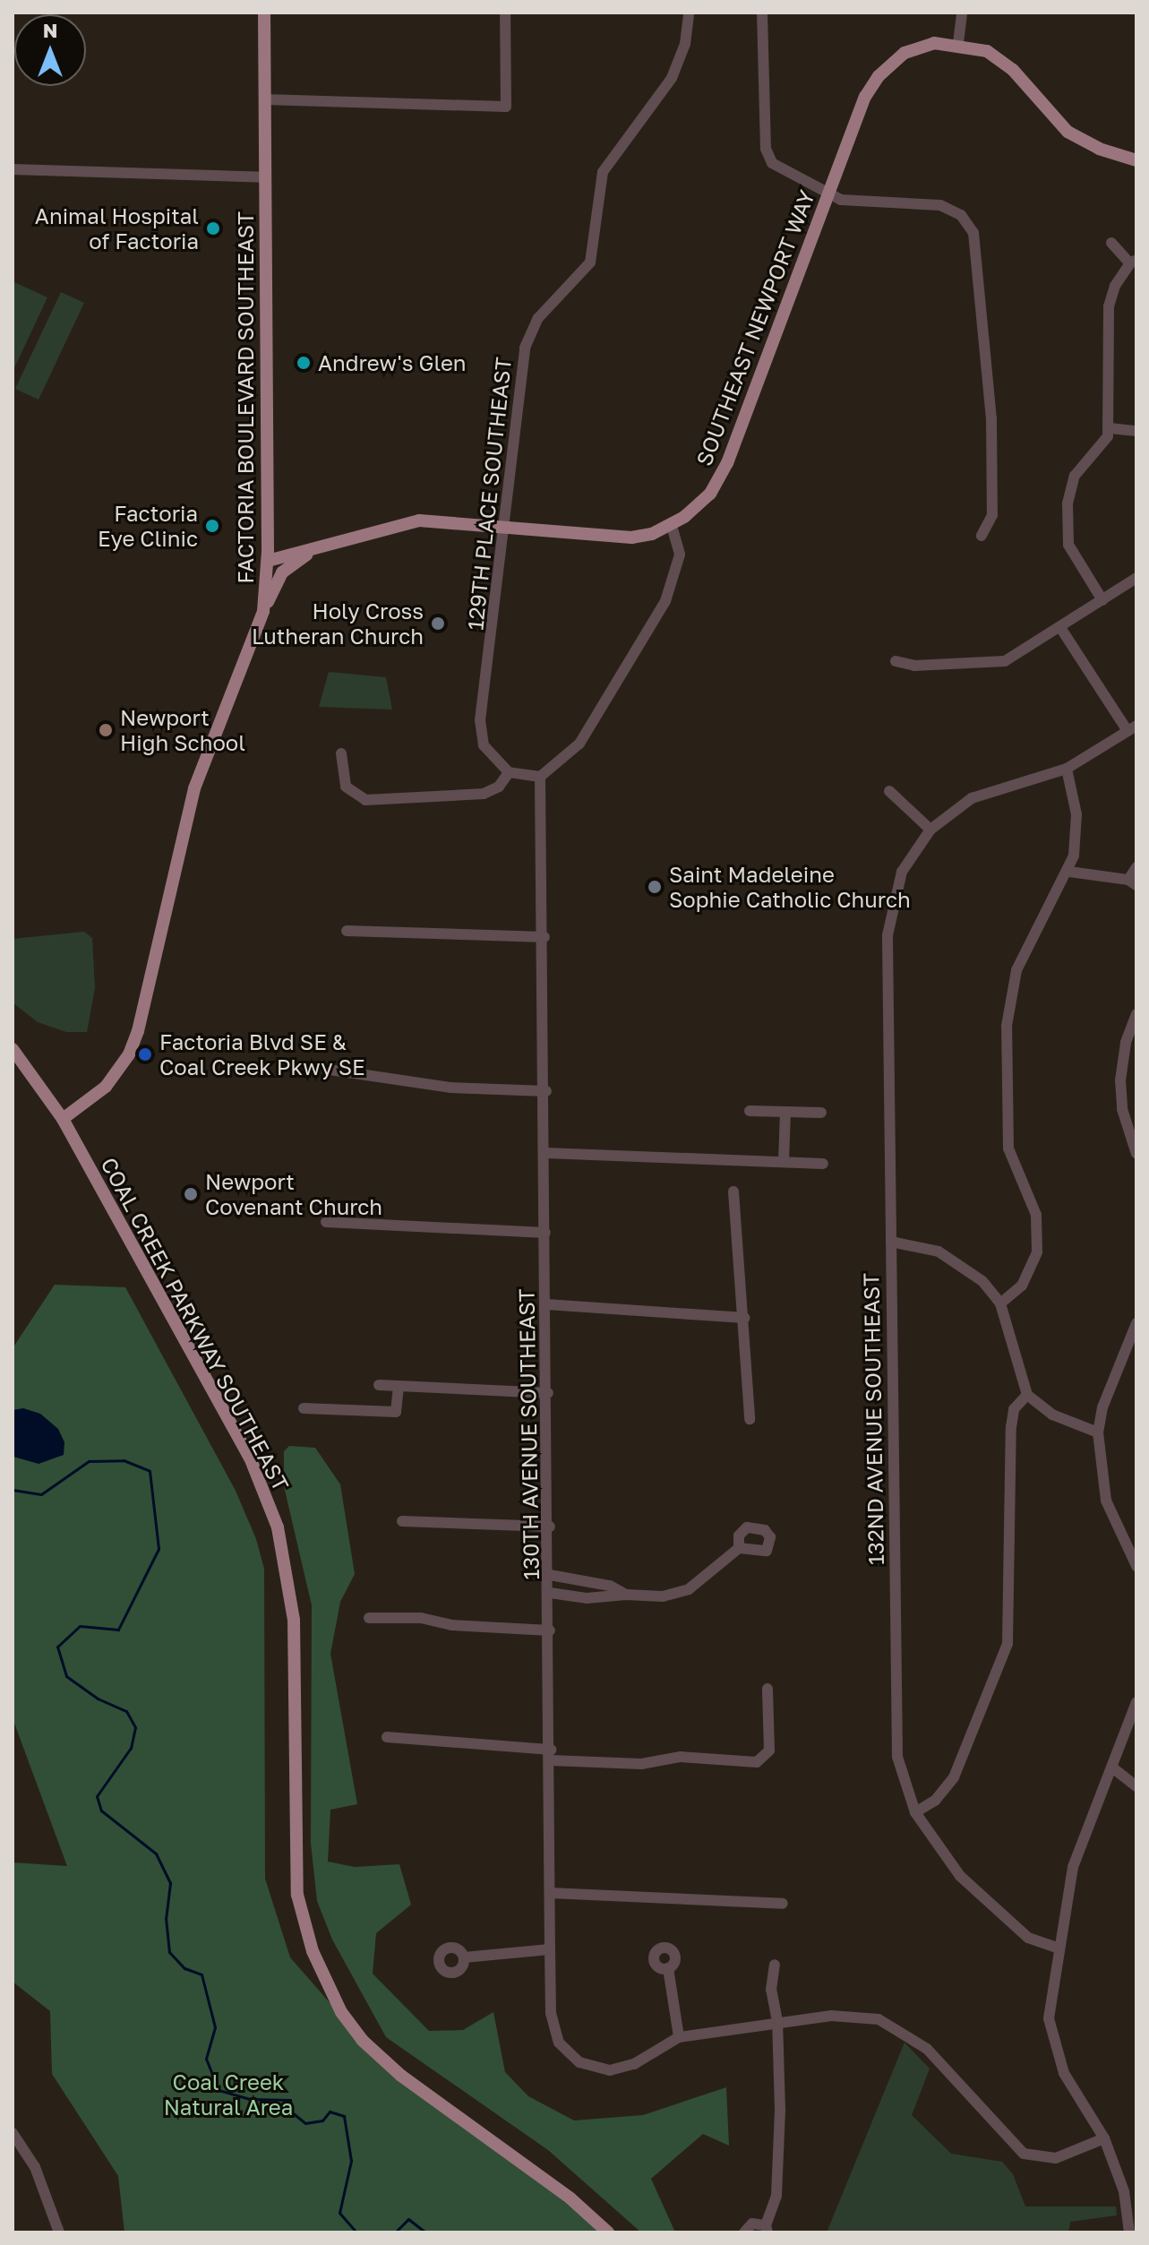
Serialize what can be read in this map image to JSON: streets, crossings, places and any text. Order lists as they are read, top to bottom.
{
  "streets": {
    "main road": ["SOUTHEAST NEWPORT WAY", "FACTORIA BOULEVARD SOUTHEAST", "COAL CREEK PARKWAY SOUTHEAST"],
    "street": ["129TH PLACE SOUTHEAST", "132ND AVENUE SOUTHEAST", "130TH AVENUE SOUTHEAST"]
  },
  "crossings": [
    ["SOUTHEAST NEWPORT WAY", "FACTORIA BOULEVARD SOUTHEAST"],
    ["SOUTHEAST NEWPORT WAY", "129TH PLACE SOUTHEAST"],
    ["FACTORIA BOULEVARD SOUTHEAST", "COAL CREEK PARKWAY SOUTHEAST"]
  ],
  "parks": ["Coal Creek Natural Area"],
  "places": [
    "Animal Hospital of Factoria",
    "Andrew's Glen",
    "Factoria Eye Clinic",
    "Holy Cross Lutheran Church",
    "Newport High School",
    "Saint Madeleine Sophie Catholic Church",
    "Factoria Blvd SE & Coal Creek Pkwy SE",
    "Newport Covenant Church"
  ],
  "north": "top"
}
